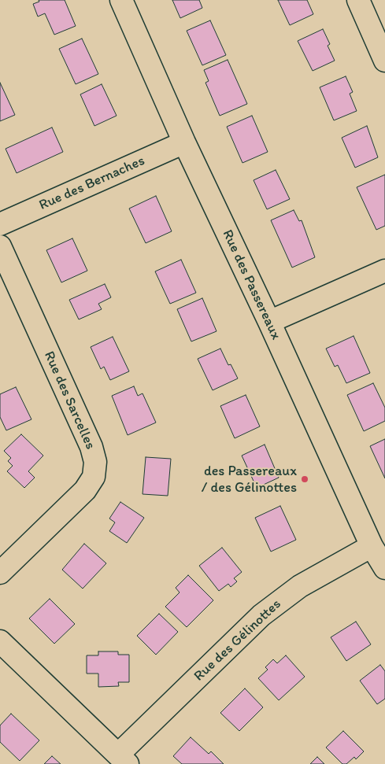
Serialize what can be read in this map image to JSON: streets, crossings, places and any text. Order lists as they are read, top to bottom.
{
  "streets": {
    "street": [
      "Rue des Bernaches",
      "Rue des Passereaux",
      "Rue des Sarcelles",
      "Rue des Gélinottes"
    ]
  },
  "crossings": [
    ["Rue des Bernaches", "Rue des Passereaux"],
    ["Rue des Passereaux", "Rue des Gélinottes"]
  ],
  "places": ["des Passereaux / des Gélinottes"]
}
